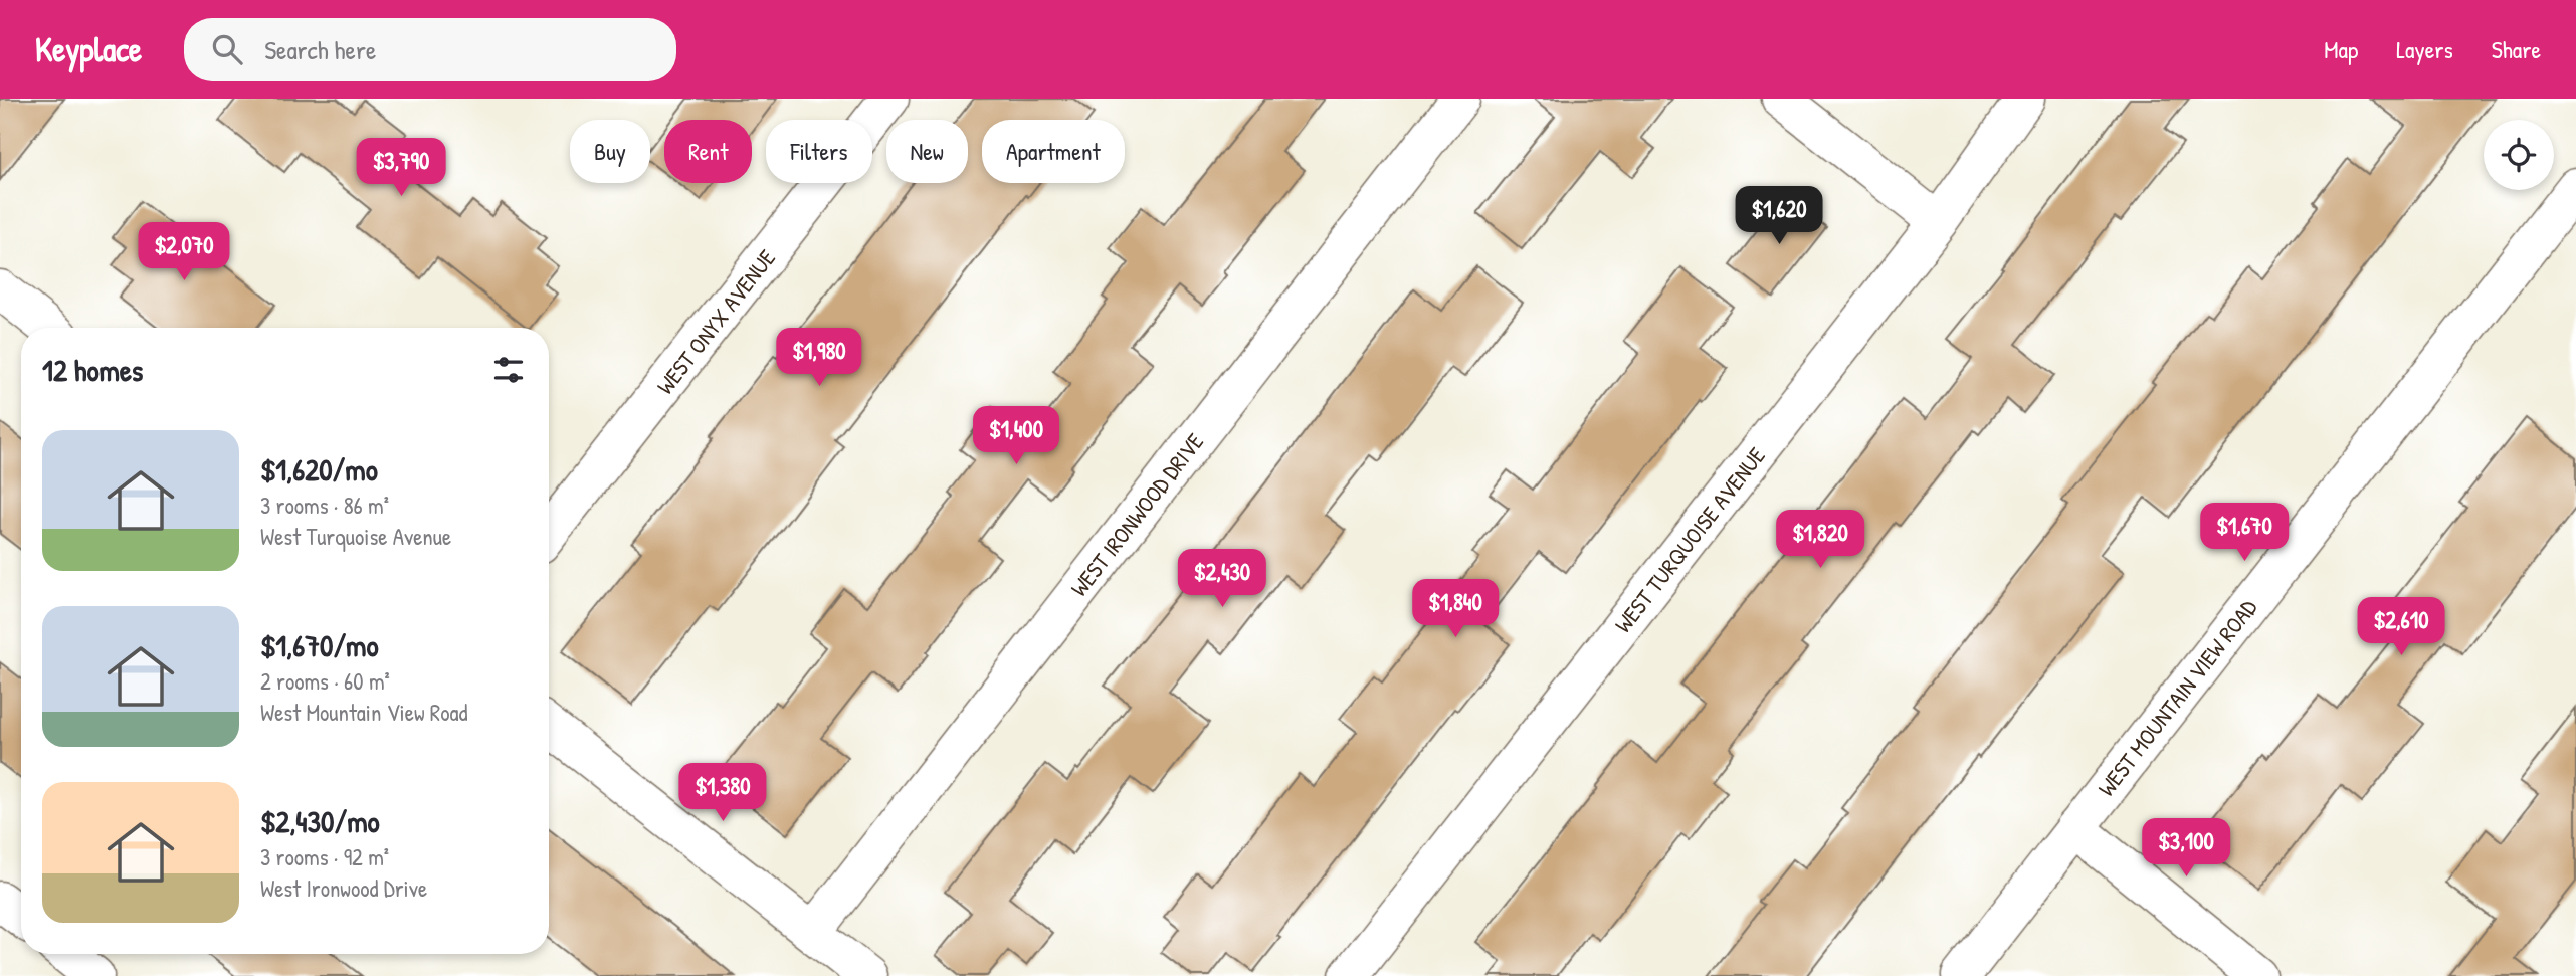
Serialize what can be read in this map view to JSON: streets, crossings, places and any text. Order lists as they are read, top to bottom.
{
  "streets": {
    "street": [
      "WEST ONYX AVENUE",
      "WEST IRONWOOD DRIVE",
      "WEST TURQUOISE AVENUE",
      "WEST MOUNTAIN VIEW ROAD"
    ]
  },
  "page": {
    "header": "Keyplace",
    "search": "Search here",
    "nav": ["Map", "Layers", "Share"],
    "chip": [
      "Buy",
      "Rent",
      "Filters",
      "New",
      "Apartment"
    ],
    "price": [
      "$3,790",
      "$1,620",
      "$2,070",
      "$1,980",
      "$1,400",
      "$1,670",
      "$1,820",
      "$2,430",
      "$1,840",
      "$2,610",
      "$1,380",
      "$3,100"
    ],
    "heading": "12 homes",
    "list": [
      {
        "name": "$1,620/mo",
        "note": "3 rooms · 86 m² · West Turquoise Avenue"
      },
      {
        "name": "$1,670/mo",
        "note": "2 rooms · 60 m² · West Mountain View Road"
      },
      {
        "name": "$2,430/mo",
        "note": "3 rooms · 92 m² · West Ironwood Drive"
      }
    ]
  }
}
